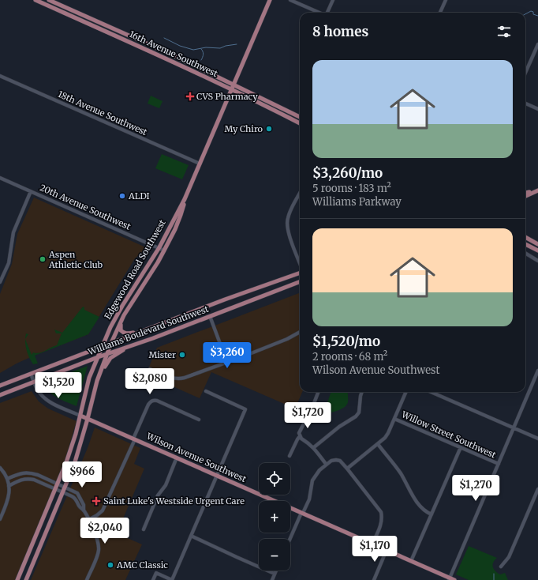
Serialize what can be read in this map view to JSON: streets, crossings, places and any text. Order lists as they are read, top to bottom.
{
  "streets": {
    "main road": [
      "16th Avenue Southwest",
      "Edgewood Road Southwest",
      "Williams Boulevard Southwest",
      "Wilson Avenue Southwest"
    ],
    "street": ["18th Avenue Southwest", "20th Avenue Southwest", "Willow Street Southwest"]
  },
  "crossings": [
    ["16th Avenue Southwest", "Edgewood Road Southwest"],
    ["18th Avenue Southwest", "Edgewood Road Southwest"],
    ["20th Avenue Southwest", "Edgewood Road Southwest"],
    ["Edgewood Road Southwest", "Williams Boulevard Southwest"],
    ["Edgewood Road Southwest", "Wilson Avenue Southwest"],
    ["Williams Boulevard Southwest", "Wilson Avenue Southwest"]
  ],
  "places": {
    "health": ["CVS Pharmacy", "Saint Luke's Westside Urgent Care"],
    "other": [
      "My Chiro",
      "ALDI",
      "Aspen Athletic Club",
      "Mister",
      "AMC Classic"
    ]
  },
  "page": {
    "heading": "8 homes",
    "list": [
      {
        "name": "$3,260/mo",
        "note": "5 rooms · 183 m² · Williams Parkway"
      },
      {
        "name": "$1,520/mo",
        "note": "2 rooms · 68 m² · Wilson Avenue Southwest"
      }
    ],
    "price": [
      "$3,260",
      "$2,080",
      "$1,520",
      "$1,720",
      "$966",
      "$1,270",
      "$2,040",
      "$1,170"
    ],
    "map_buttons": ["+", "−"]
  }
}
